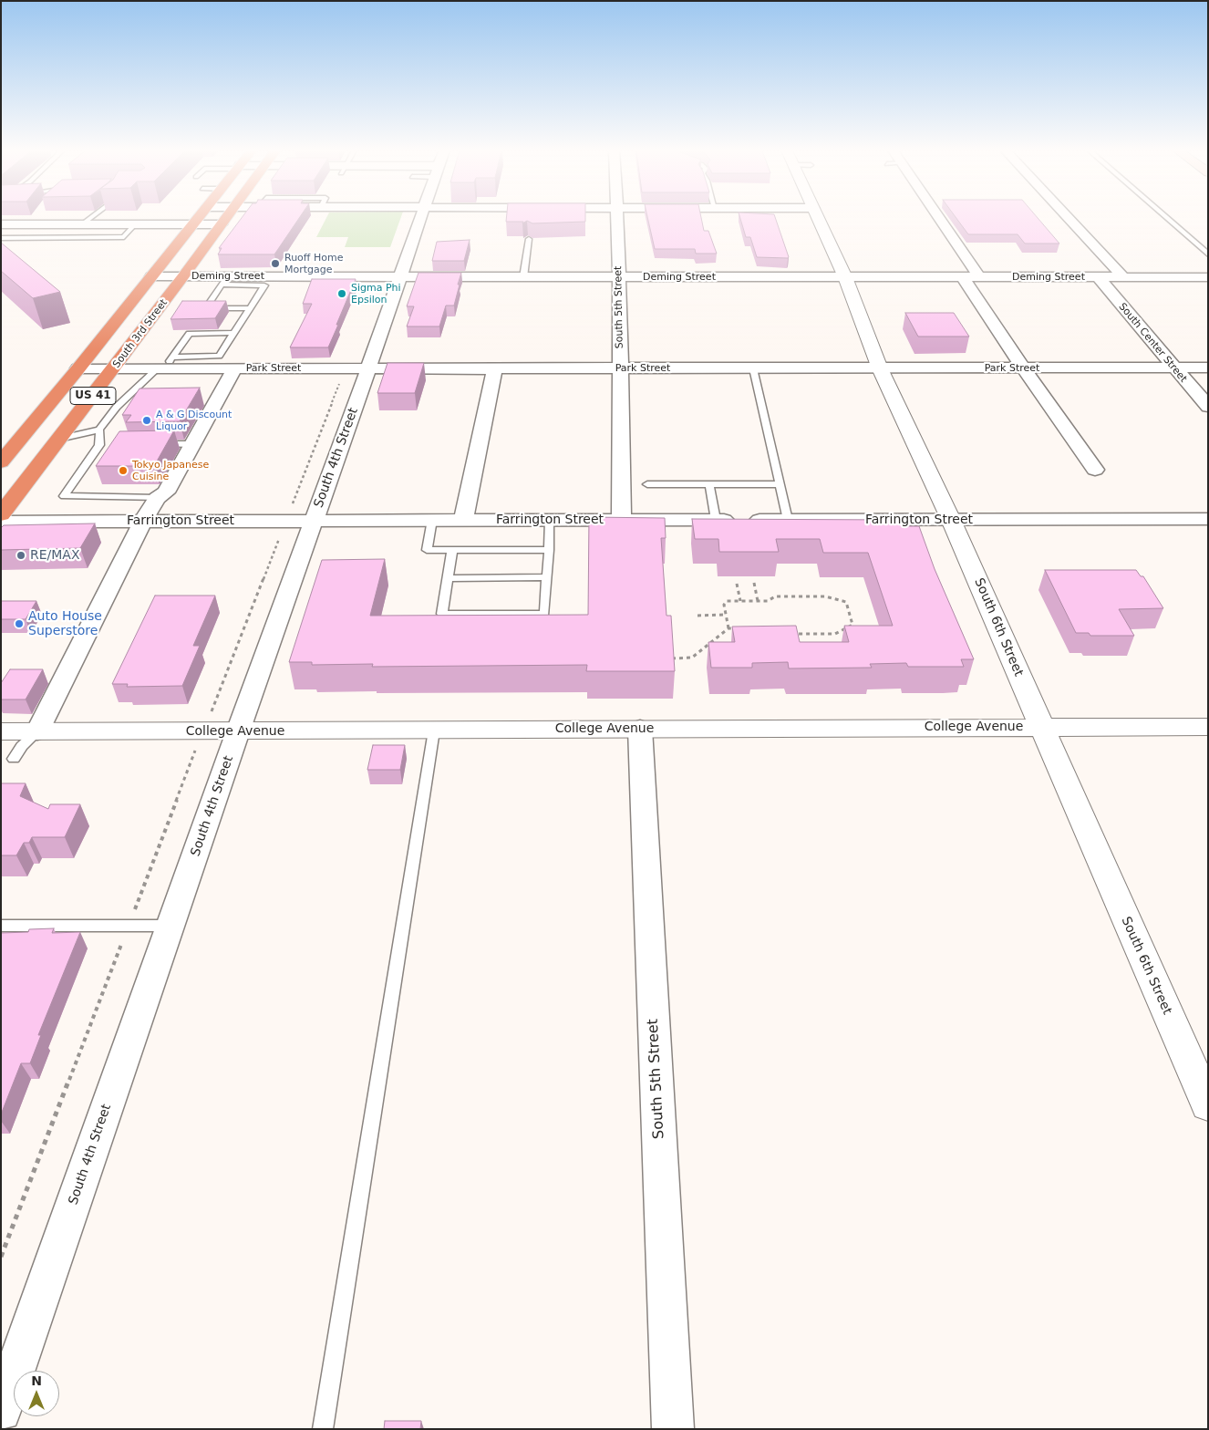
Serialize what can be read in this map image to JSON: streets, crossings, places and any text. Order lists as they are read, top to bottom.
{
  "streets": {
    "highway": ["South 3rd Street", "US 41"],
    "street": [
      "Deming Street",
      "South 5th Street",
      "South Center Street",
      "Park Street",
      "South 4th Street",
      "Farrington Street",
      "South 6th Street",
      "College Avenue"
    ]
  },
  "crossings": [
    ["Deming Street", "South 5th Street"],
    ["Deming Street", "South 3rd Street"],
    ["Deming Street", "South Center Street"],
    ["Deming Street", "US 41"],
    ["Deming Street", "South 4th Street"],
    ["Deming Street", "South 6th Street"],
    ["South 5th Street", "Park Street"],
    ["South 5th Street", "Farrington Street"],
    ["South 5th Street", "College Avenue"],
    ["South 3rd Street", "Park Street"],
    ["South Center Street", "Park Street"],
    ["Park Street", "US 41"],
    ["Park Street", "South 4th Street"],
    ["Park Street", "South 6th Street"],
    ["South 4th Street", "Farrington Street"],
    ["South 4th Street", "College Avenue"],
    ["Farrington Street", "South 6th Street"],
    ["South 6th Street", "College Avenue"]
  ],
  "places": [
    "Ruoff Home Mortgage",
    "Sigma Phi Epsilon",
    "A & G Discount Liquor",
    "Tokyo Japanese Cuisine",
    "RE/MAX",
    "Auto House Superstore"
  ],
  "north": "top"
}
